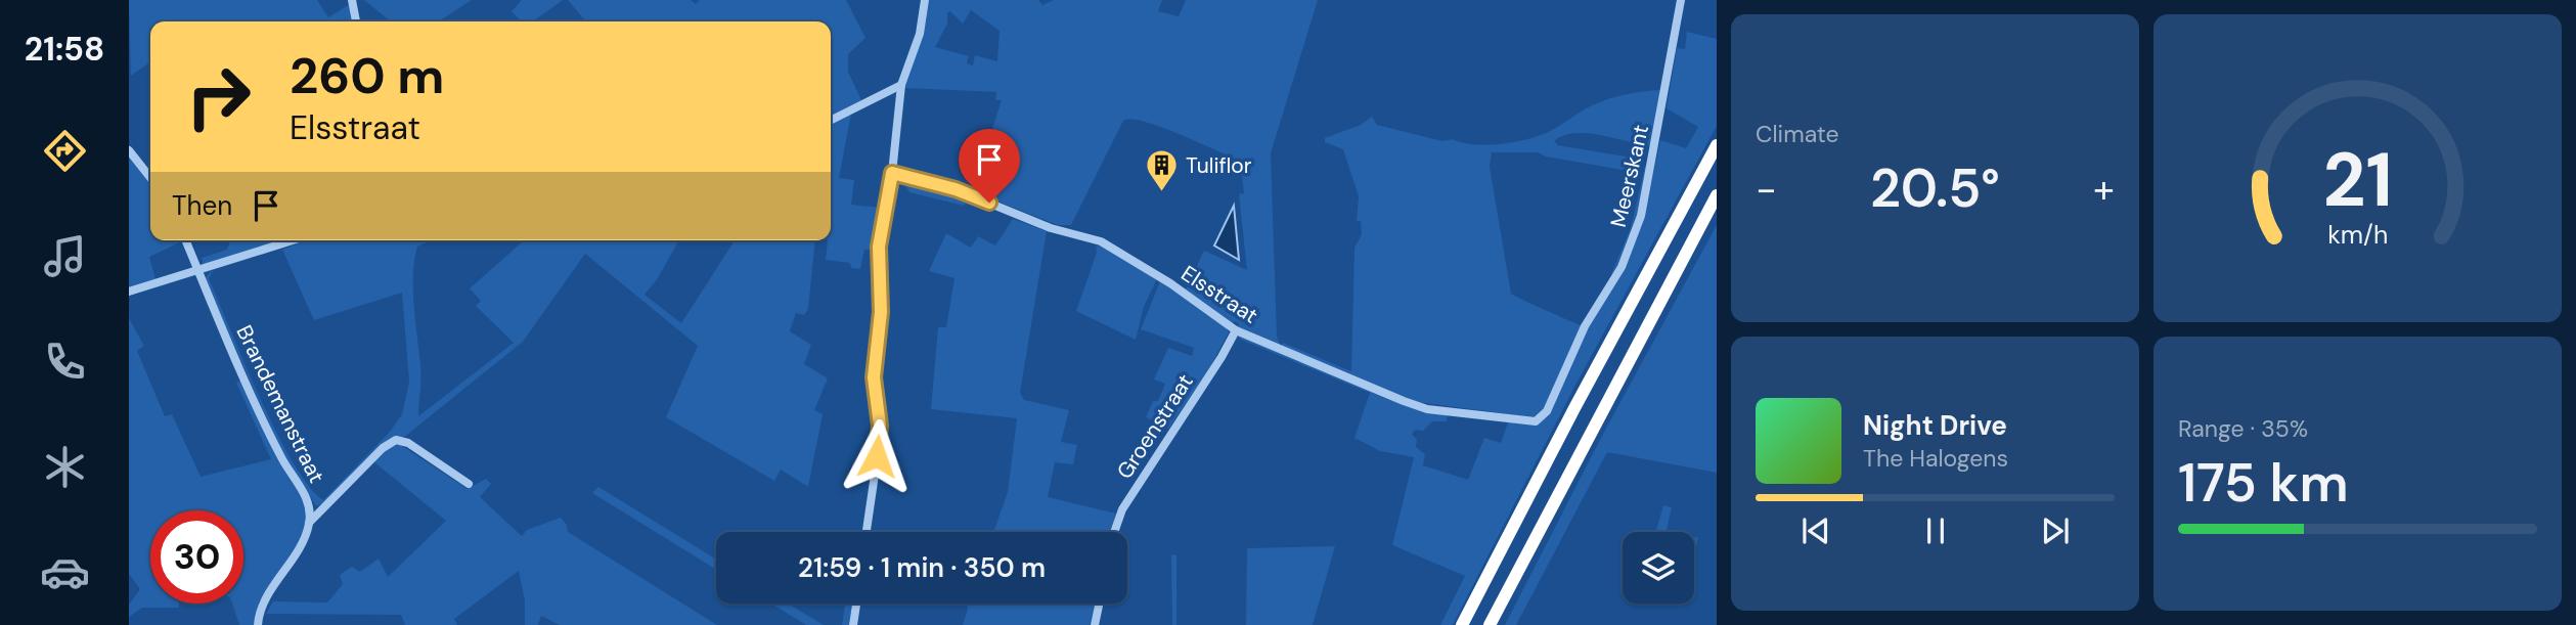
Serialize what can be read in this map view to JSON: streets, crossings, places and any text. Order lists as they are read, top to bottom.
{
  "streets": {
    "street": [
      "Meerskant",
      "Elsstraat",
      "Brandemanstraat",
      "Groenstraat"
    ]
  },
  "crossings": [
    ["Meerskant", "Elsstraat"],
    ["Elsstraat", "Groenstraat"]
  ],
  "places": {
    "building": ["Tuliflor"]
  },
  "page": {
    "tabs": "21:58",
    "tile": [
      "Climate",
      ["Range · 35%", "175 km"]
    ],
    "turn": ["260 m", "Elsstraat"],
    "heat": ["−", "20.5°", "+"],
    "then": "Then",
    "song": ["Night Drive", "The Halogens"],
    "limit": "30",
    "trip": "21:59 · 1 min · 350 m",
    "gauge": ["21", "km/h"]
  }
}
